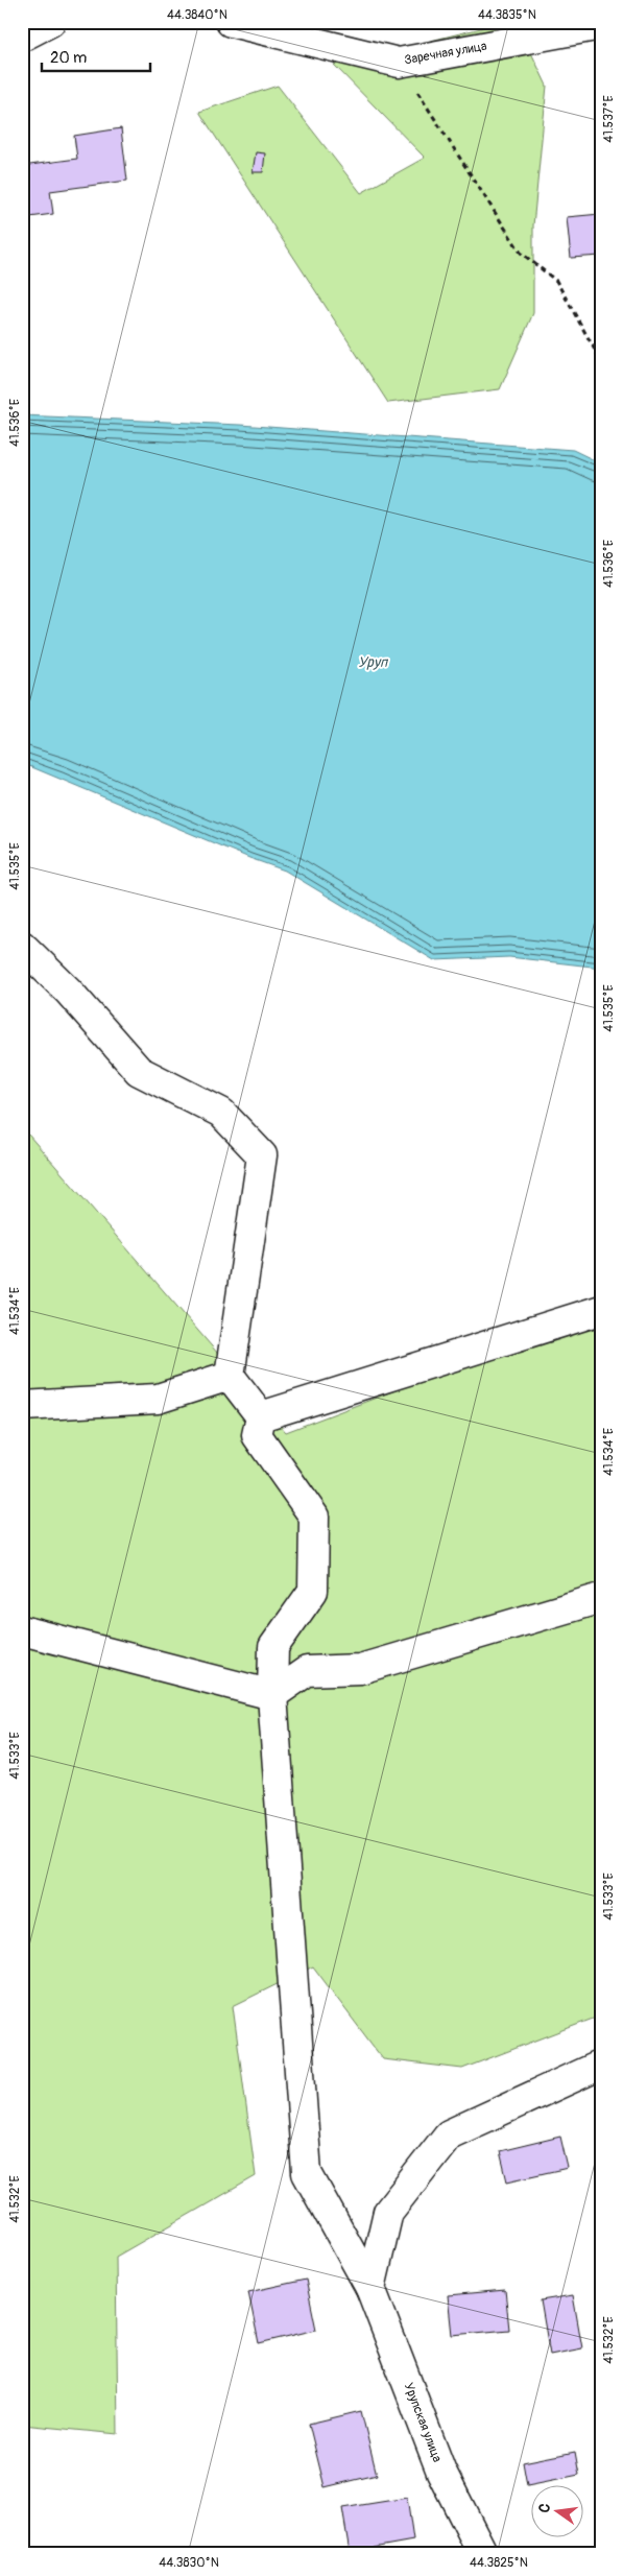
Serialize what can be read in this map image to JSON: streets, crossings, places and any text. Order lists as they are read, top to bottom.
{
  "streets": {
    "street": ["Заречная улица", "Урупская улица"]
  },
  "water": ["Уруп"],
  "scale_bar": "20 m",
  "north": "left",
  "coordinates": [
    "44.3840°N",
    "44.3835°N",
    "41.537°E",
    "41.536°E",
    "41.535°E",
    "41.534°E",
    "41.533°E",
    "41.532°E",
    "44.3830°N",
    "44.3825°N"
  ]
}
